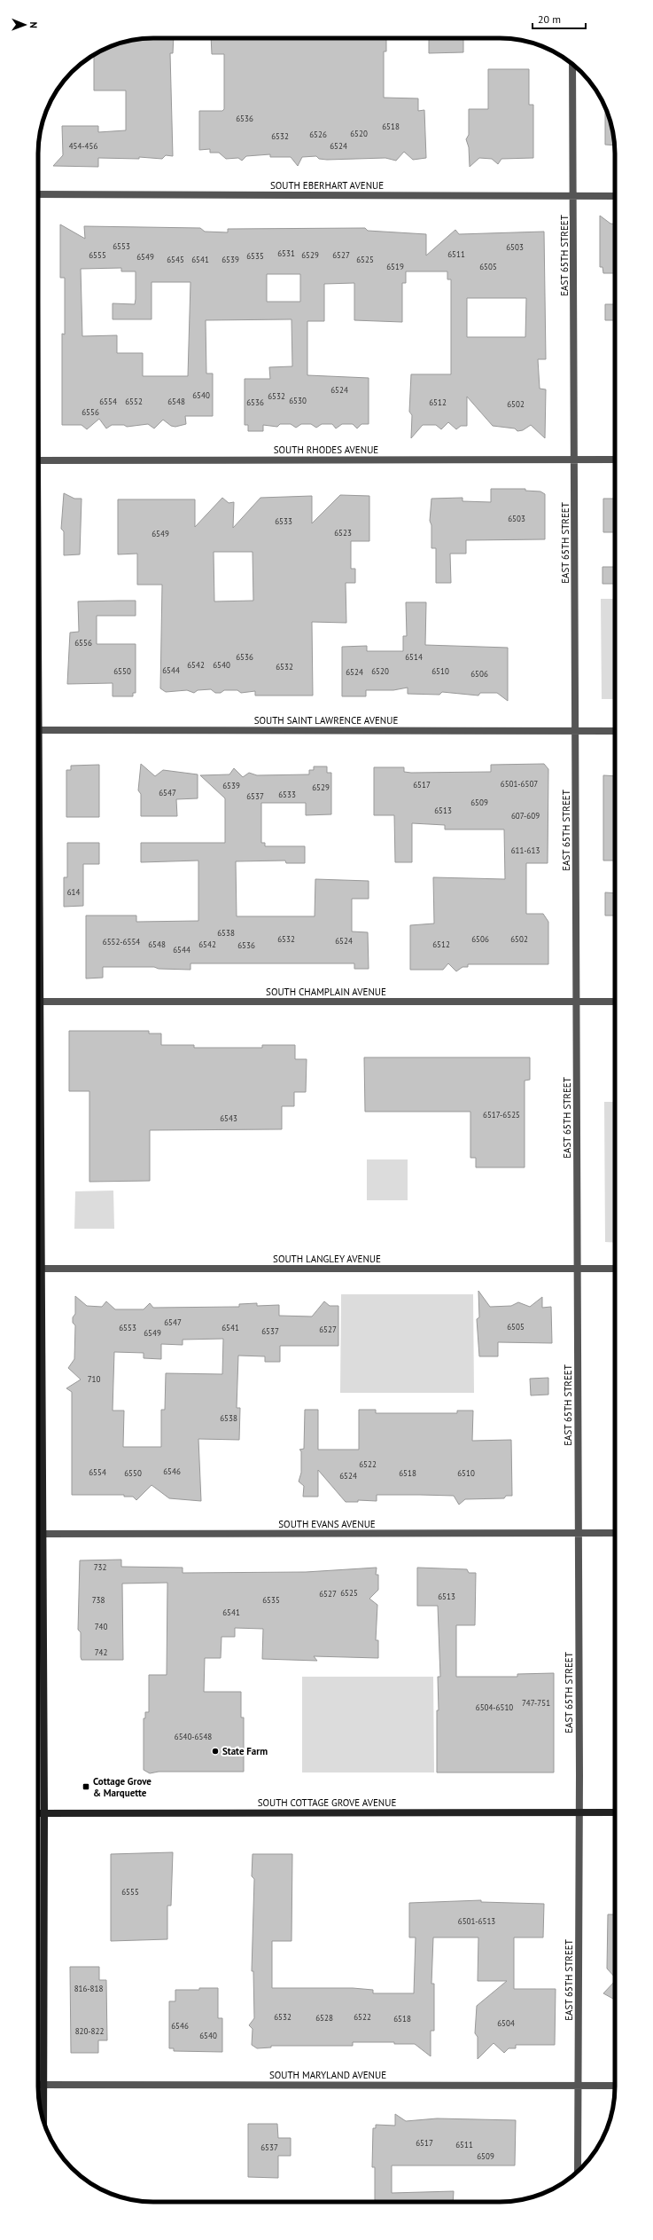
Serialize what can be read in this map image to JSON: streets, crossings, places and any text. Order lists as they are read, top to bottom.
{
  "streets": {
    "street": [
      "SOUTH EBERHART AVENUE",
      "EAST 65TH STREET",
      "SOUTH RHODES AVENUE",
      "SOUTH SAINT LAWRENCE AVENUE",
      "SOUTH CHAMPLAIN AVENUE",
      "SOUTH LANGLEY AVENUE",
      "SOUTH EVANS AVENUE",
      "SOUTH COTTAGE GROVE AVENUE",
      "SOUTH MARYLAND AVENUE"
    ]
  },
  "crossings": [
    ["SOUTH EBERHART AVENUE", "EAST 65TH STREET"],
    ["EAST 65TH STREET", "SOUTH RHODES AVENUE"],
    ["EAST 65TH STREET", "SOUTH SAINT LAWRENCE AVENUE"],
    ["EAST 65TH STREET", "SOUTH CHAMPLAIN AVENUE"],
    ["EAST 65TH STREET", "SOUTH LANGLEY AVENUE"],
    ["EAST 65TH STREET", "SOUTH EVANS AVENUE"],
    ["EAST 65TH STREET", "SOUTH COTTAGE GROVE AVENUE"],
    ["EAST 65TH STREET", "SOUTH MARYLAND AVENUE"]
  ],
  "places": {
    "other": ["State Farm"],
    "transit": ["Cottage Grove & Marquette"]
  },
  "house_numbers": [
    "6536",
    "6518",
    "6520",
    "6526",
    "6532",
    "454-456",
    "6524",
    "6553",
    "6503",
    "6531",
    "6511",
    "6555",
    "6529",
    "6527",
    "6535",
    "6549",
    "6545",
    "6541",
    "6539",
    "6525",
    "6519",
    "6505",
    "6524",
    "6540",
    "6532",
    "6530",
    "6554",
    "6552",
    "6548",
    "6536",
    "6512",
    "6502",
    "6556",
    "6503",
    "6533",
    "6523",
    "6549",
    "6556",
    "6536",
    "6514",
    "6542",
    "6540",
    "6532",
    "6544",
    "6550",
    "6520",
    "6510",
    "6524",
    "6506",
    "6501-6507",
    "6517",
    "6539",
    "6529",
    "6547",
    "6533",
    "6537",
    "6509",
    "6513",
    "607-609",
    "611-613",
    "614",
    "6538",
    "6532",
    "6506",
    "6502",
    "6524",
    "6552-6554",
    "6548",
    "6542",
    "6512",
    "6536",
    "6544",
    "6517-6525",
    "6543",
    "6547",
    "6505",
    "6553",
    "6541",
    "6527",
    "6537",
    "6549",
    "710",
    "6538",
    "6522",
    "6546",
    "6554",
    "6550",
    "6518",
    "6510",
    "6524",
    "732",
    "6525",
    "6527",
    "6513",
    "738",
    "6535",
    "6541",
    "740",
    "742",
    "747-751",
    "6504-6510",
    "6540-6548",
    "6555",
    "6501-6513",
    "816-818",
    "6532",
    "6522",
    "6528",
    "6518",
    "6504",
    "6546",
    "820-822",
    "6540",
    "6517",
    "6511",
    "6537",
    "6509"
  ],
  "scale_bar": "20 m",
  "north": "right"
}
